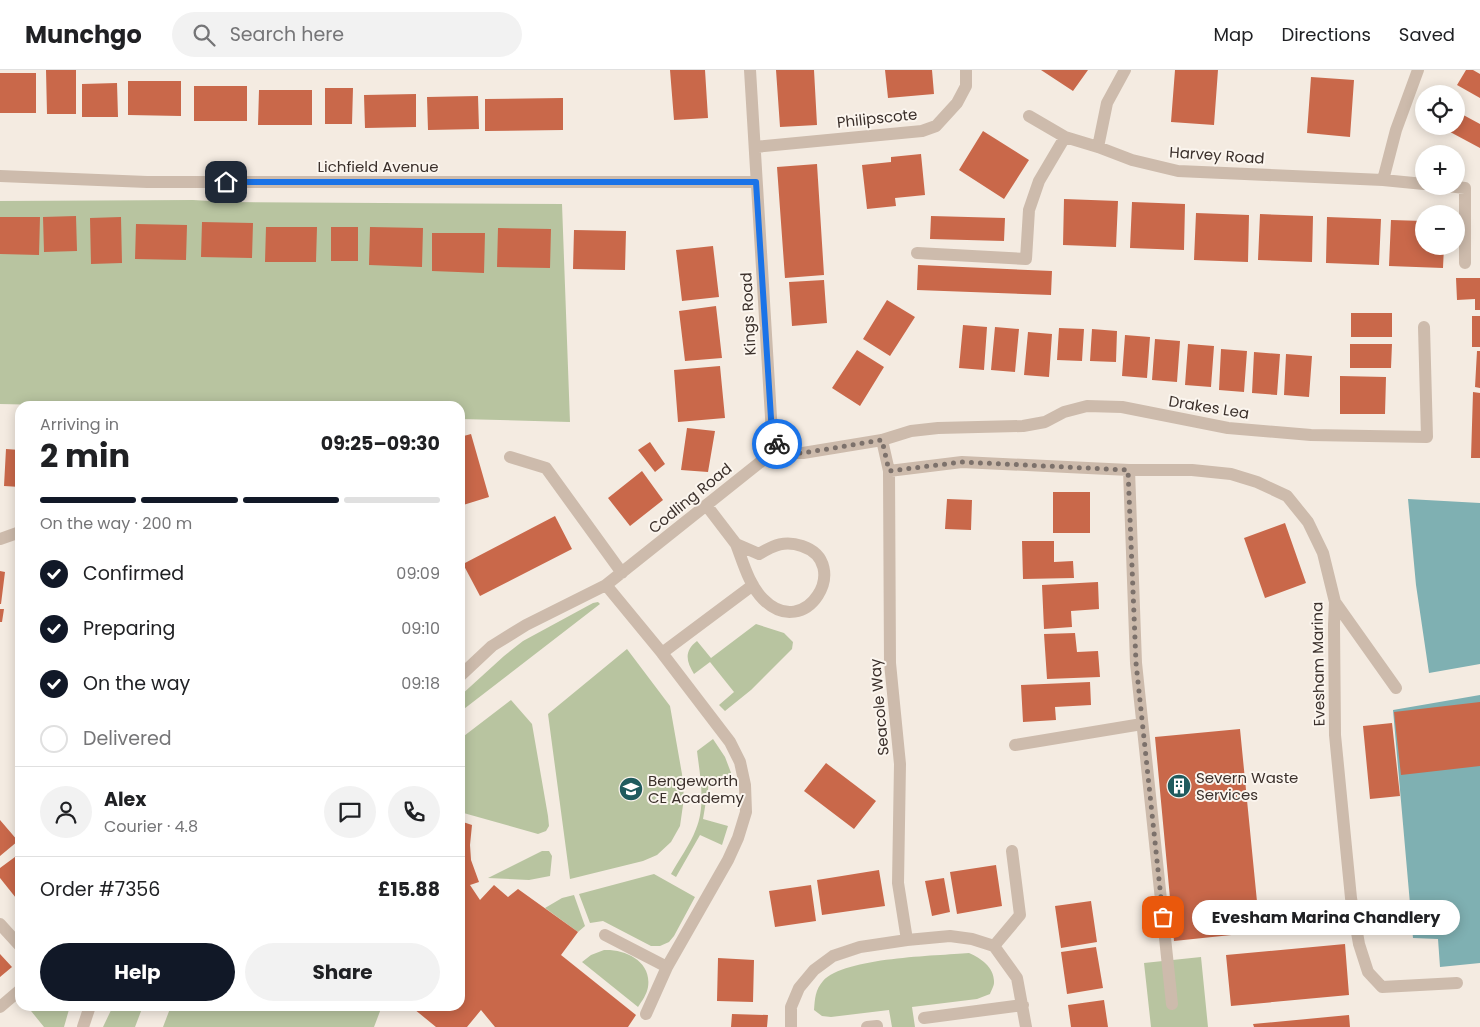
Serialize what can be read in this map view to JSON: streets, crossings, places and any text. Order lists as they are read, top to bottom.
{
  "streets": {
    "street": [
      "Philipscote",
      "Harvey Road",
      "Lichfield Avenue",
      "Kings Road",
      "Drakes Lea",
      "Codling Road",
      "Evesham Marina",
      "Seacole Way"
    ]
  },
  "crossings": [
    ["Philipscote", "Kings Road"],
    ["Lichfield Avenue", "Kings Road"],
    ["Kings Road", "Codling Road"],
    ["Evesham Marina", "Seacole Way"]
  ],
  "places": {
    "building": ["Severn Waste Services"],
    "school or university": ["Bengeworth CE Academy"],
    "other": ["Evesham Marina Chandlery"]
  },
  "page": {
    "header": "Munchgo",
    "search": "Search here",
    "nav": ["Map", "Directions", "Saved"],
    "map_buttons": ["+", "−"],
    "heading": ["2 min", "Arriving in", "09:25–09:30"],
    "panel": [
      "Alex",
      "Courier · 4.8",
      "Order #7356",
      "£15.88"
    ],
    "bar": "On the way · 200 m",
    "list": [
      ["Confirmed", "09:09"],
      ["Preparing", "09:10"],
      ["On the way", "09:18"],
      "Delivered"
    ],
    "bubble": "Evesham Marina Chandlery",
    "buttons": ["Help", "Share"]
  }
}
